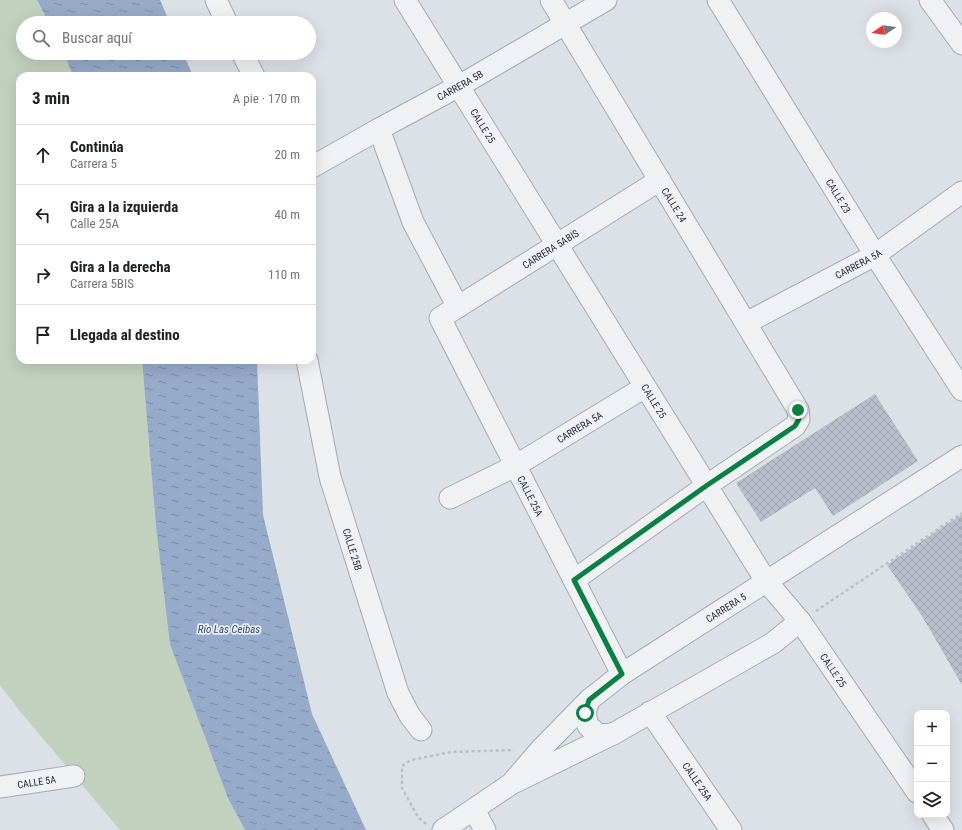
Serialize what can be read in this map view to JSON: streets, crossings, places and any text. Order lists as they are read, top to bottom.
{
  "streets": {
    "street": [
      "CARRERA 5B",
      "CALLE 25",
      "CALLE 23",
      "CALLE 24",
      "CARRERA 5ABIS",
      "CARRERA 5A",
      "CALLE 25A",
      "CALLE 25B",
      "CARRERA 5",
      "CALLE 5A"
    ]
  },
  "crossings": [
    ["CARRERA 5B", "CALLE 25"],
    ["CARRERA 5B", "CALLE 24"],
    ["CALLE 25", "CALLE 24"],
    ["CALLE 25", "CARRERA 5ABIS"],
    ["CALLE 25", "CARRERA 5A"],
    ["CALLE 25", "CARRERA 5"],
    ["CALLE 23", "CARRERA 5A"],
    ["CALLE 24", "CARRERA 5ABIS"],
    ["CALLE 24", "CARRERA 5A"],
    ["CARRERA 5ABIS", "CALLE 25A"],
    ["CARRERA 5A", "CALLE 25A"],
    ["CALLE 25A", "CARRERA 5"]
  ],
  "water": ["Río Las Ceibas"],
  "north": "left",
  "page": {
    "search": "Buscar aquí",
    "heading": ["3 min", "A pie · 170 m"],
    "list": [
      ["Continúa", "Carrera 5", "20 m"],
      ["Gira a la izquierda", "Calle 25A", "40 m"],
      ["Gira a la derecha", "Carrera 5BIS", "110 m"],
      "Llegada al destino"
    ],
    "map_buttons": ["+", "−"]
  }
}
